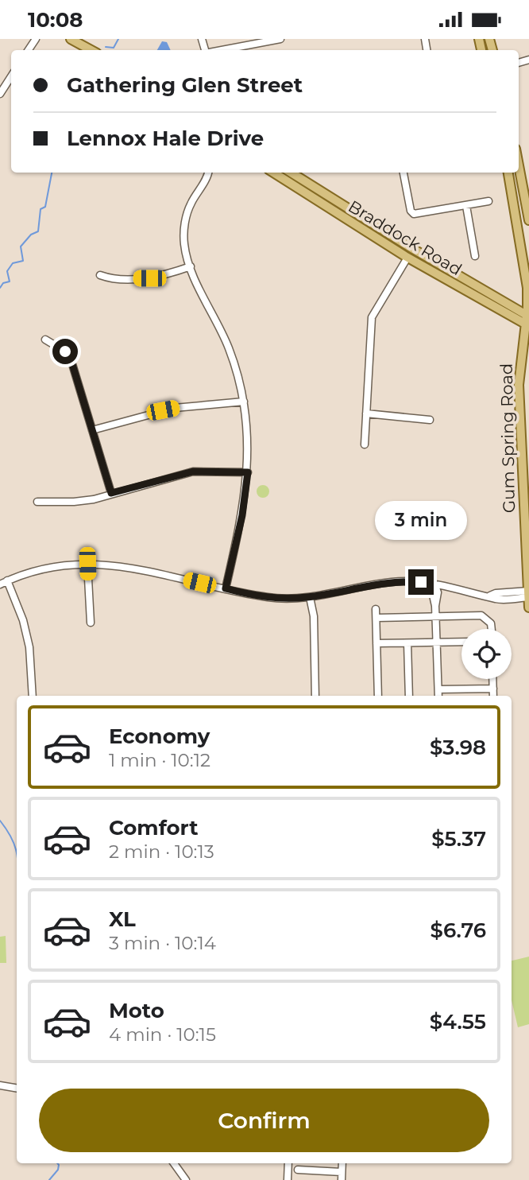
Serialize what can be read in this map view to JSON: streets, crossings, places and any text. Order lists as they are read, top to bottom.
{
  "streets": {
    "main road": ["Braddock Road", "Gum Spring Road"]
  },
  "crossings": [
    ["Braddock Road", "Gum Spring Road"]
  ],
  "page": {
    "status": "10:08",
    "banner": ["Gathering Glen Street", "Lennox Hale Drive"],
    "bubble": "3 min",
    "list": [
      {
        "name": "Economy",
        "note": "1 min · 10:12",
        "value": "$3.98"
      },
      {
        "name": "Comfort",
        "note": "2 min · 10:13",
        "value": "$5.37"
      },
      {
        "name": "XL",
        "note": "3 min · 10:14",
        "value": "$6.76"
      },
      {
        "name": "Moto",
        "note": "4 min · 10:15",
        "value": "$4.55"
      }
    ],
    "buttons": "Confirm"
  }
}
